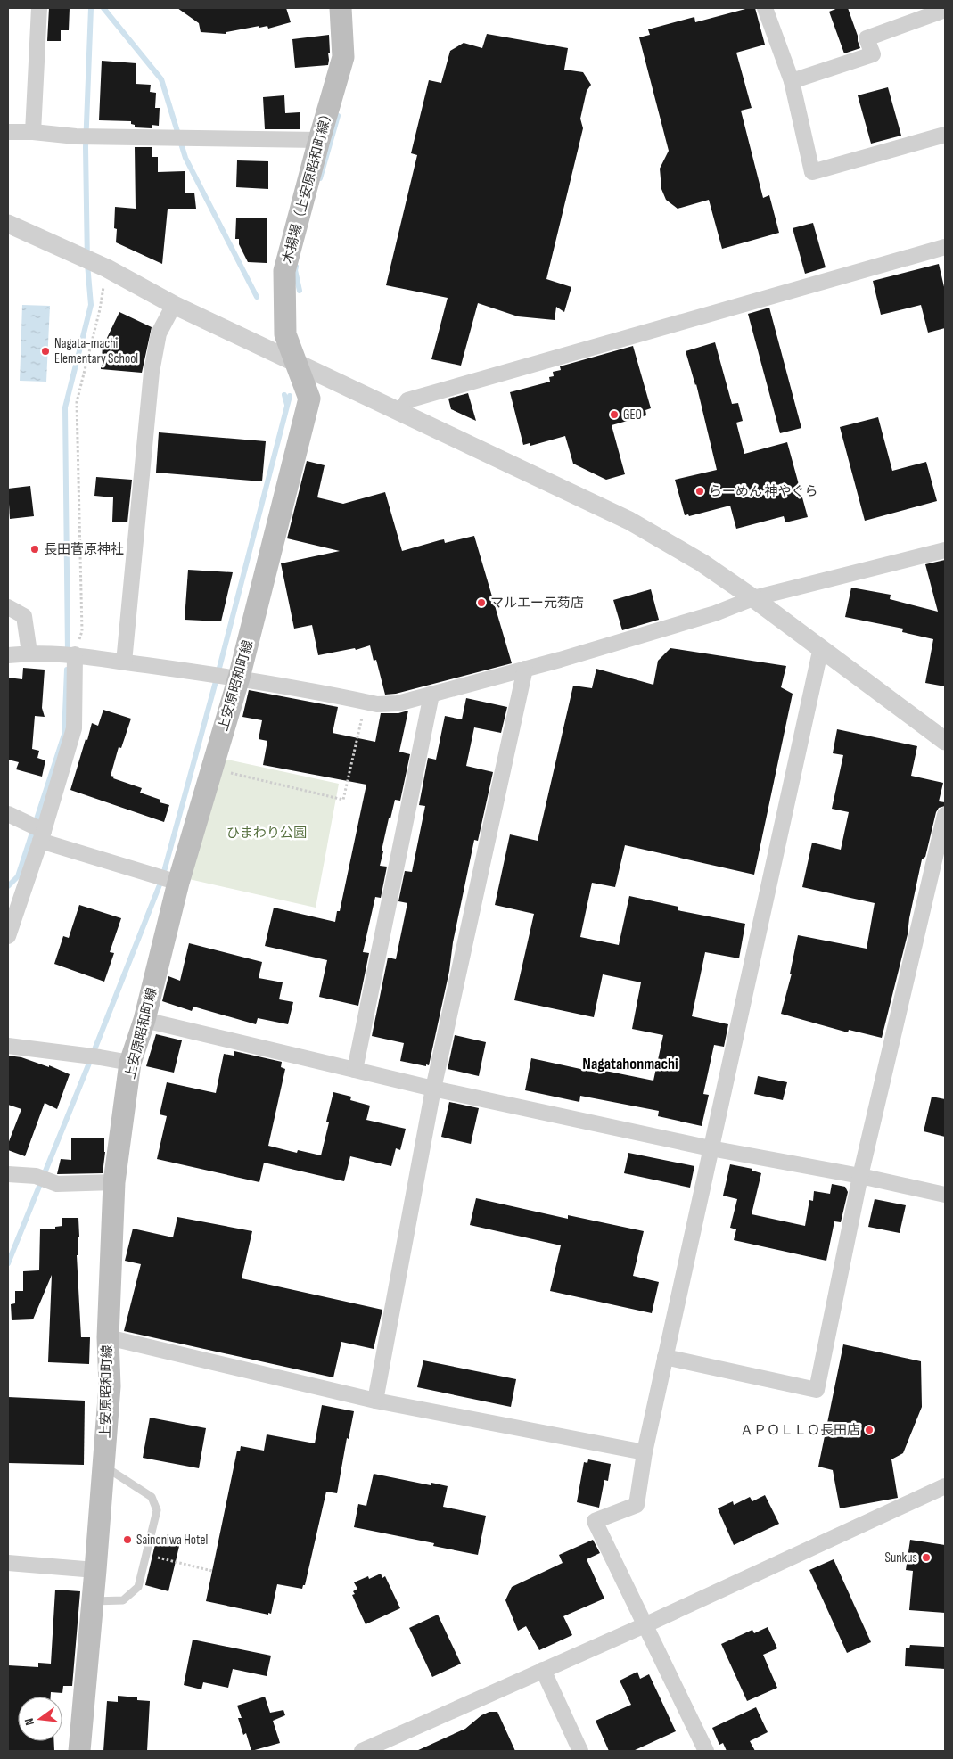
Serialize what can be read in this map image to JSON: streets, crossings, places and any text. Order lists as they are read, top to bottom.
{
  "streets": {
    "main road": ["木揚場（上安原昭和町線）", "上安原昭和町線"]
  },
  "crossings": [
    ["木揚場（上安原昭和町線）", "上安原昭和町線"]
  ],
  "districts": ["Nagatahonmachi"],
  "parks": ["ひまわり公園"],
  "places": [
    "Nagata-machi Elementary School",
    "GEO",
    "らーめん 神やぐら",
    "長田菅原神社",
    "マルエー元菊店",
    "ＡＰＯＬＬＯ長田店",
    "Sainoniwa Hotel",
    "Sunkus"
  ],
  "north": "left"
}
